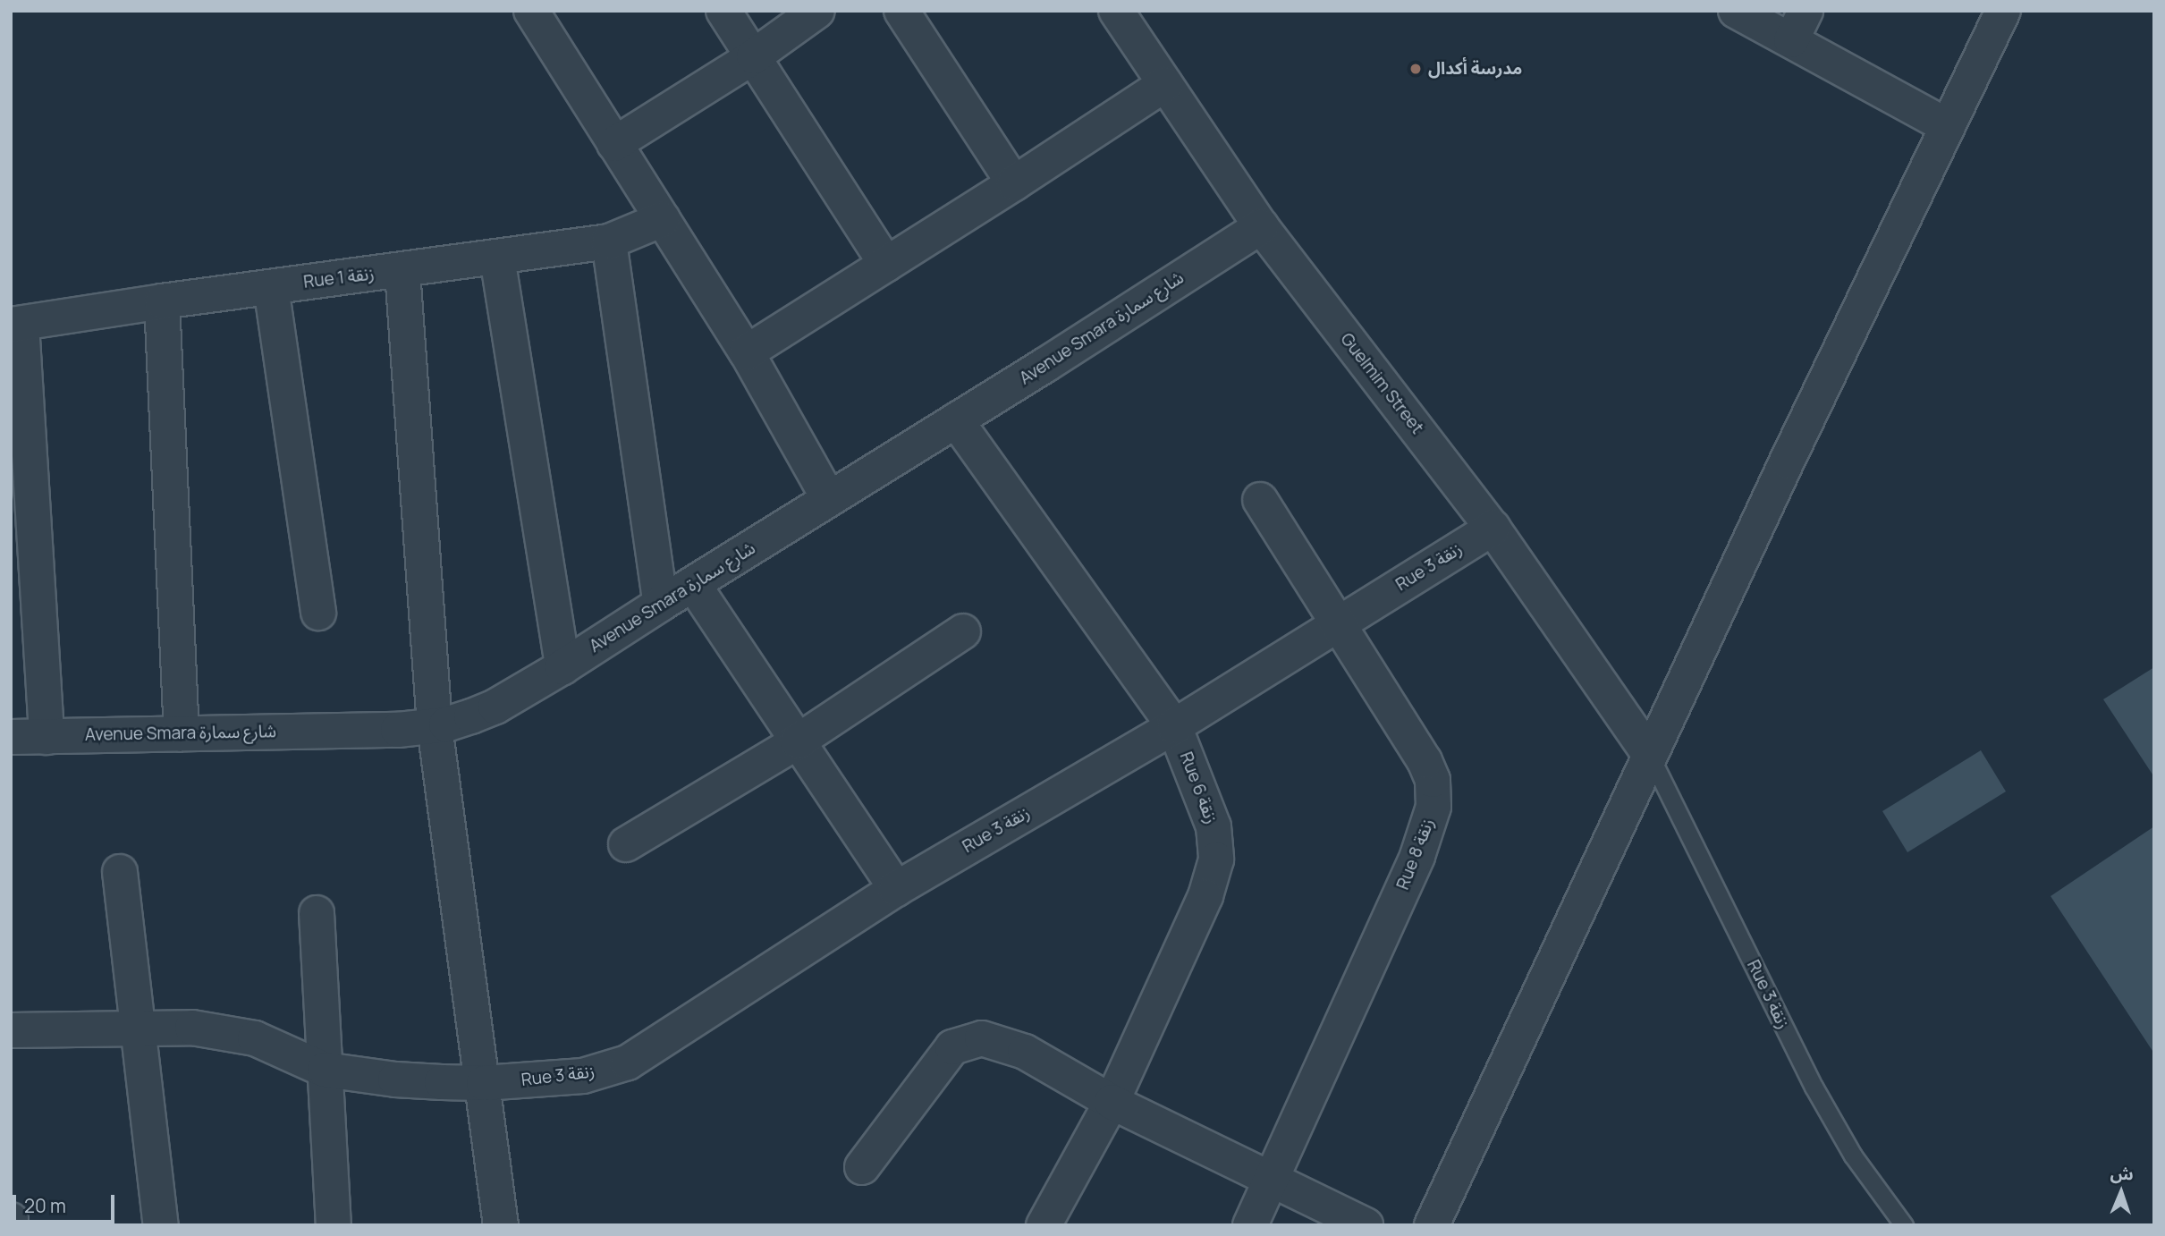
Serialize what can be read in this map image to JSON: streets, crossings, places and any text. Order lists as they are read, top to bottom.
{
  "streets": {
    "street": [
      "Rue 1 زنقة",
      "Avenue Smara شارع سمارة",
      "Guelmim Street",
      "Rue 3 زنقة",
      "Rue 6 زنقة",
      "Rue 8 زنقة"
    ]
  },
  "crossings": [
    ["Avenue Smara شارع سمارة", "Guelmim Street"],
    ["Avenue Smara شارع سمارة", "Rue 6 زنقة"],
    ["Guelmim Street", "Rue 3 زنقة"],
    ["Rue 3 زنقة", "Rue 6 زنقة"],
    ["Rue 3 زنقة", "Rue 8 زنقة"]
  ],
  "places": ["مدرسة أكدال"],
  "scale_bar": "20 m",
  "north": "top"
}
